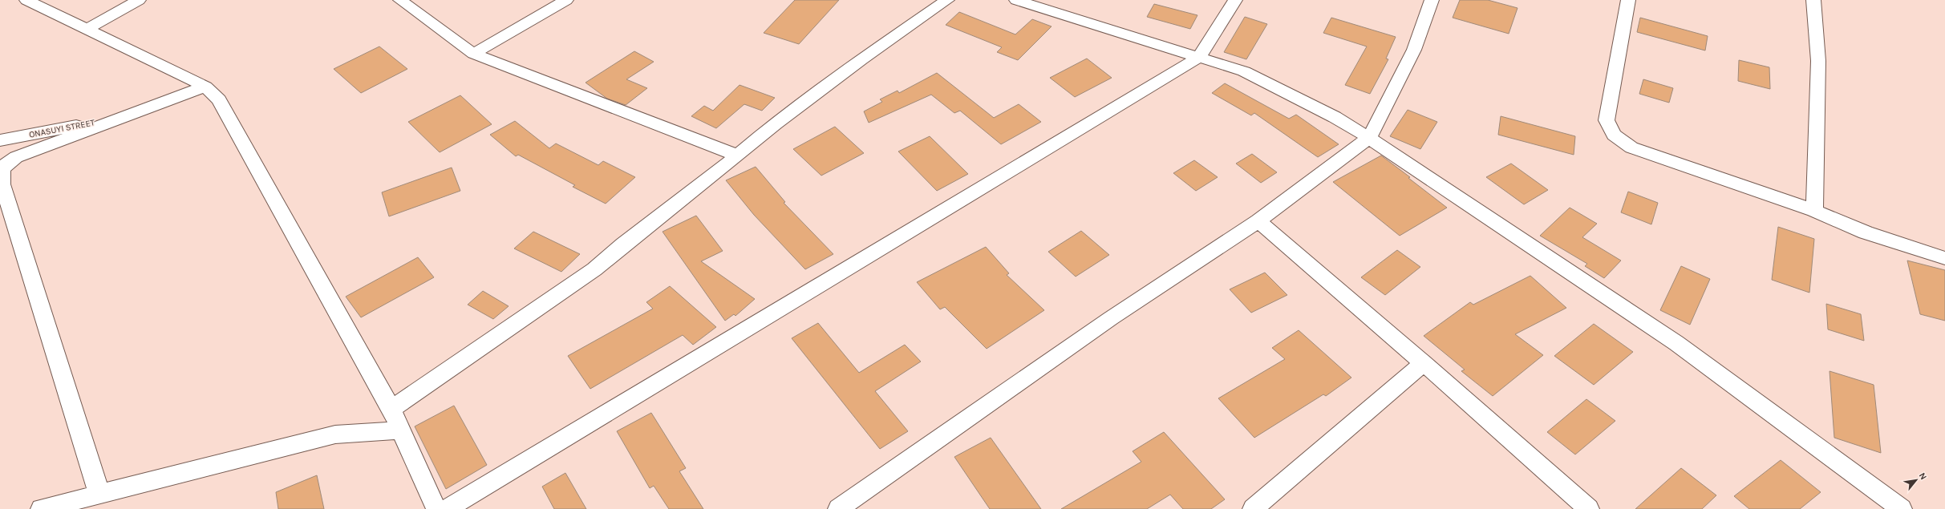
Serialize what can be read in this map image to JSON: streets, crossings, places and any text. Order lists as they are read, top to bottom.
{
  "streets": {
    "street": ["ONASUYI STREET"]
  },
  "north": "top right"
}
